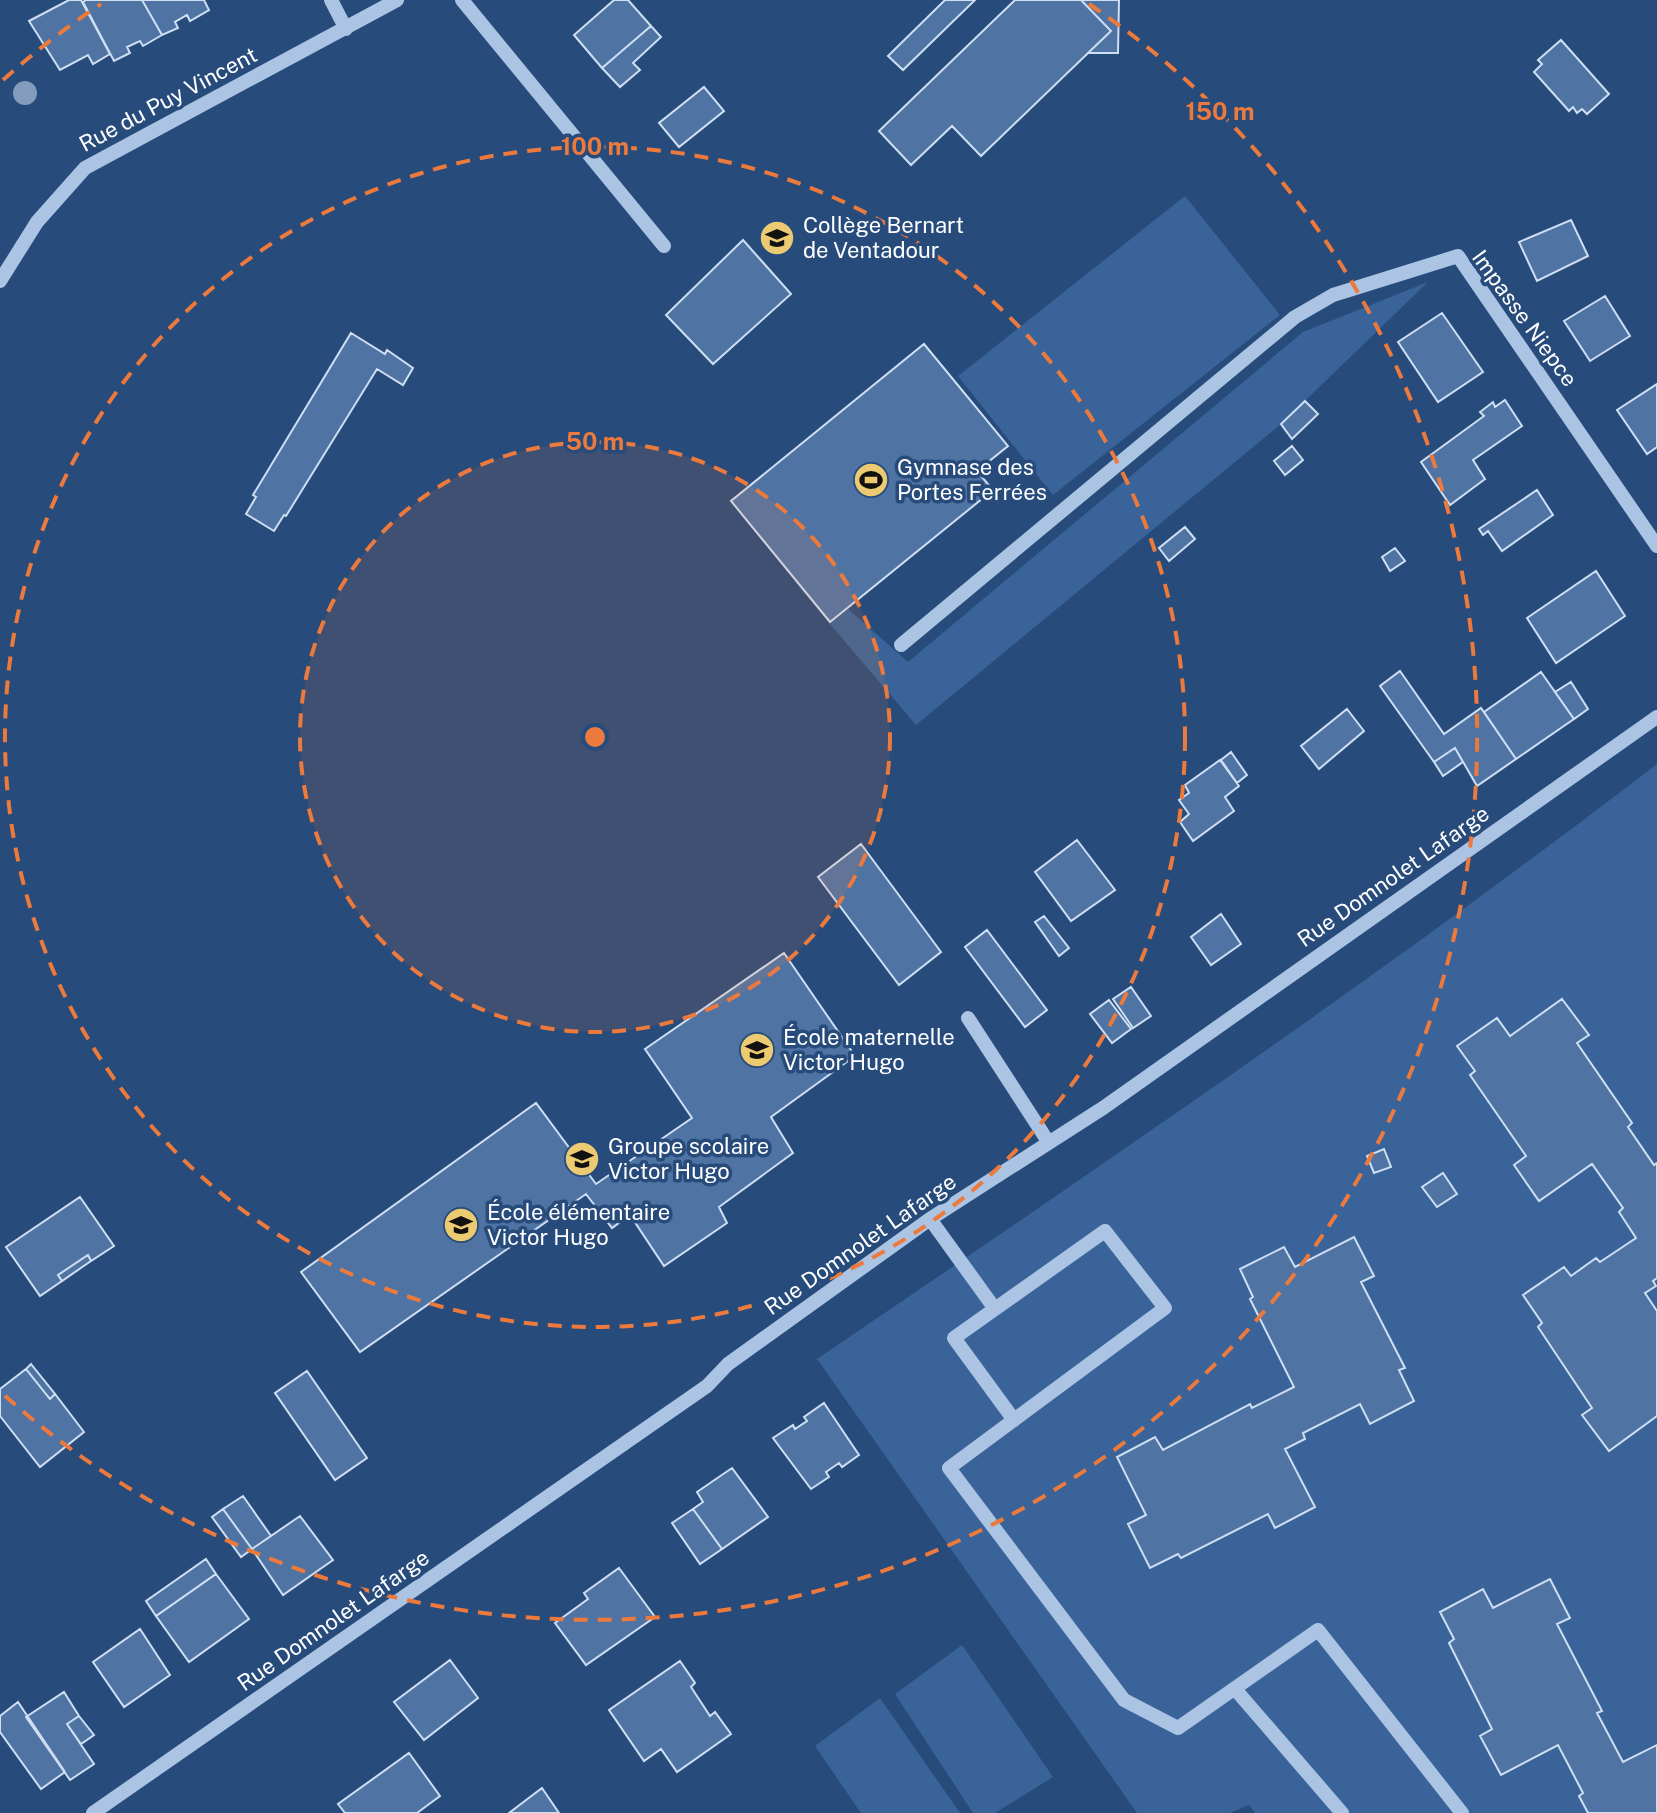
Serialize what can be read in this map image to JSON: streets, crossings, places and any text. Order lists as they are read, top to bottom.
{
  "streets": {
    "street": ["Rue du Puy Vincent", "Impasse Niepce", "Rue Domnolet Lafarge"]
  },
  "places": {
    "school or university": [
      "Collège Bernart de Ventadour",
      "École maternelle Victor Hugo",
      "Groupe scolaire Victor Hugo",
      "École élémentaire Victor Hugo"
    ],
    "sports": ["Gymnase des Portes Ferrées"]
  },
  "rings": ["150 m", "100 m", "50 m"]
}
